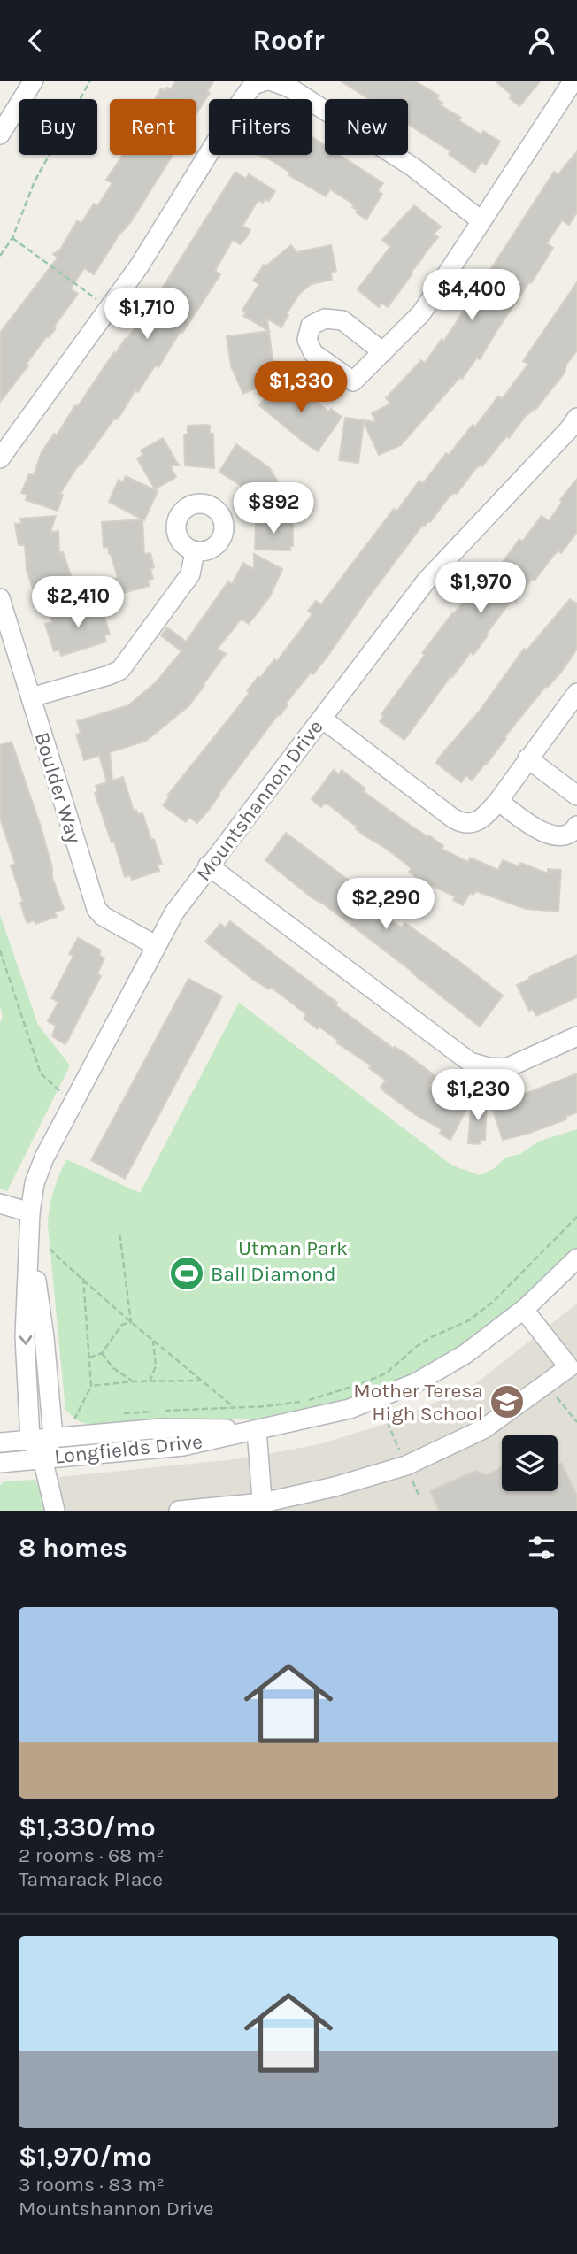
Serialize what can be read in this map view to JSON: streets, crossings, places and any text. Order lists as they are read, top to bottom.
{
  "streets": {
    "street": ["Boulder Way", "Mountshannon Drive", "Longfields Drive"]
  },
  "crossings": [
    ["Boulder Way", "Mountshannon Drive"],
    ["Mountshannon Drive", "Longfields Drive"]
  ],
  "parks": ["Utman Park"],
  "places": {
    "sports": ["Ball Diamond"],
    "school or university": ["Mother Teresa High School"]
  },
  "page": {
    "header": "Roofr",
    "chip": [
      "Buy",
      "Rent",
      "Filters",
      "New"
    ],
    "price": [
      "$4,400",
      "$1,710",
      "$1,330",
      "$892",
      "$1,970",
      "$2,410",
      "$2,290",
      "$1,230"
    ],
    "heading": "8 homes",
    "list": [
      {
        "name": "$1,330/mo",
        "note": "2 rooms · 68 m² · Tamarack Place"
      },
      {
        "name": "$1,970/mo",
        "note": "3 rooms · 83 m² · Mountshannon Drive"
      }
    ]
  }
}
